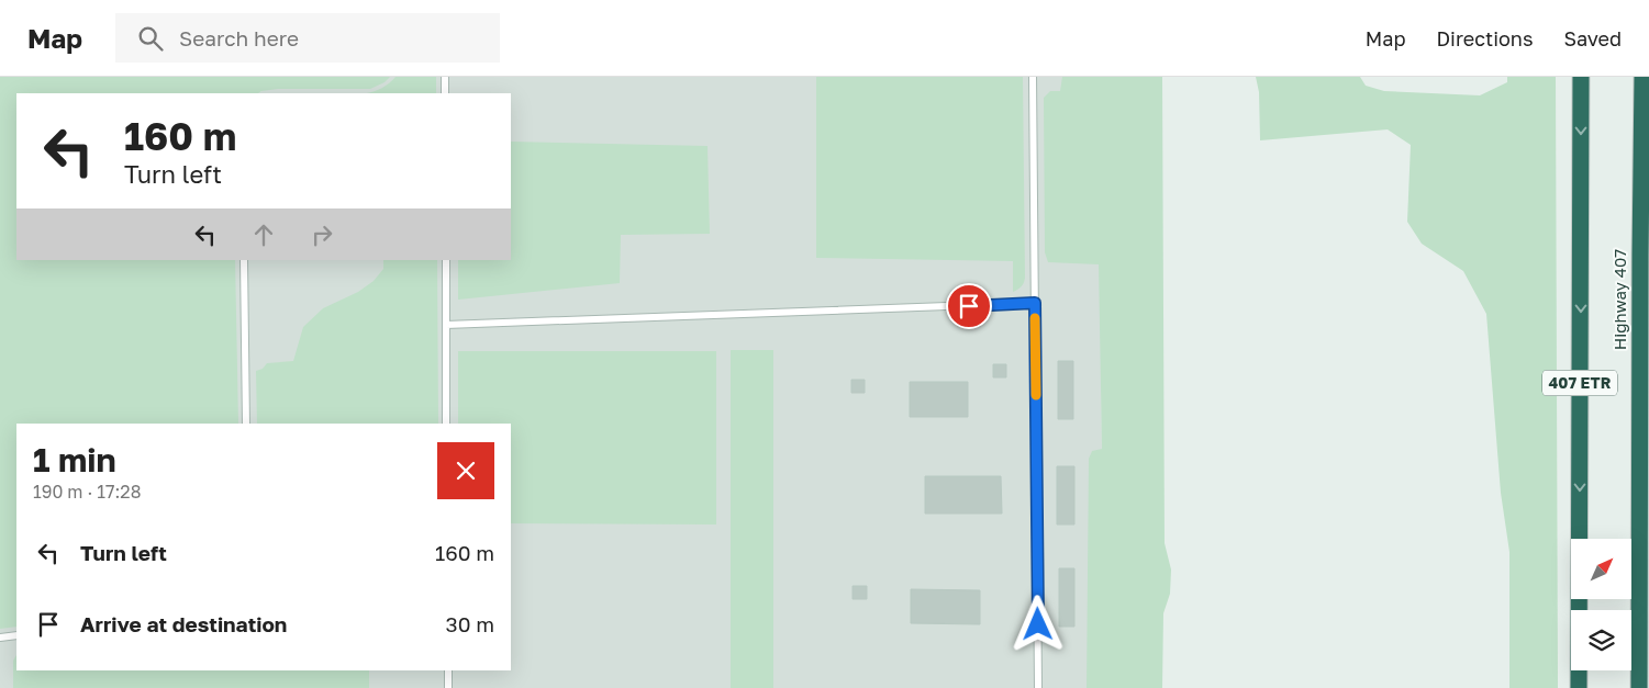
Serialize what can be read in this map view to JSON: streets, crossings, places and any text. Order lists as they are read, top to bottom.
{
  "streets": {
    "highway": ["Highway 407", "407 ETR"]
  },
  "north": "top right",
  "page": {
    "header": "Map",
    "search": "Search here",
    "nav": ["Map", "Directions", "Saved"],
    "turn": ["160 m", "Turn left"],
    "heading": ["1 min", "190 m · 17:28"],
    "list": [
      {
        "name": "Turn left",
        "value": "160 m"
      },
      {
        "name": "Arrive at destination",
        "value": "30 m"
      }
    ]
  }
}
